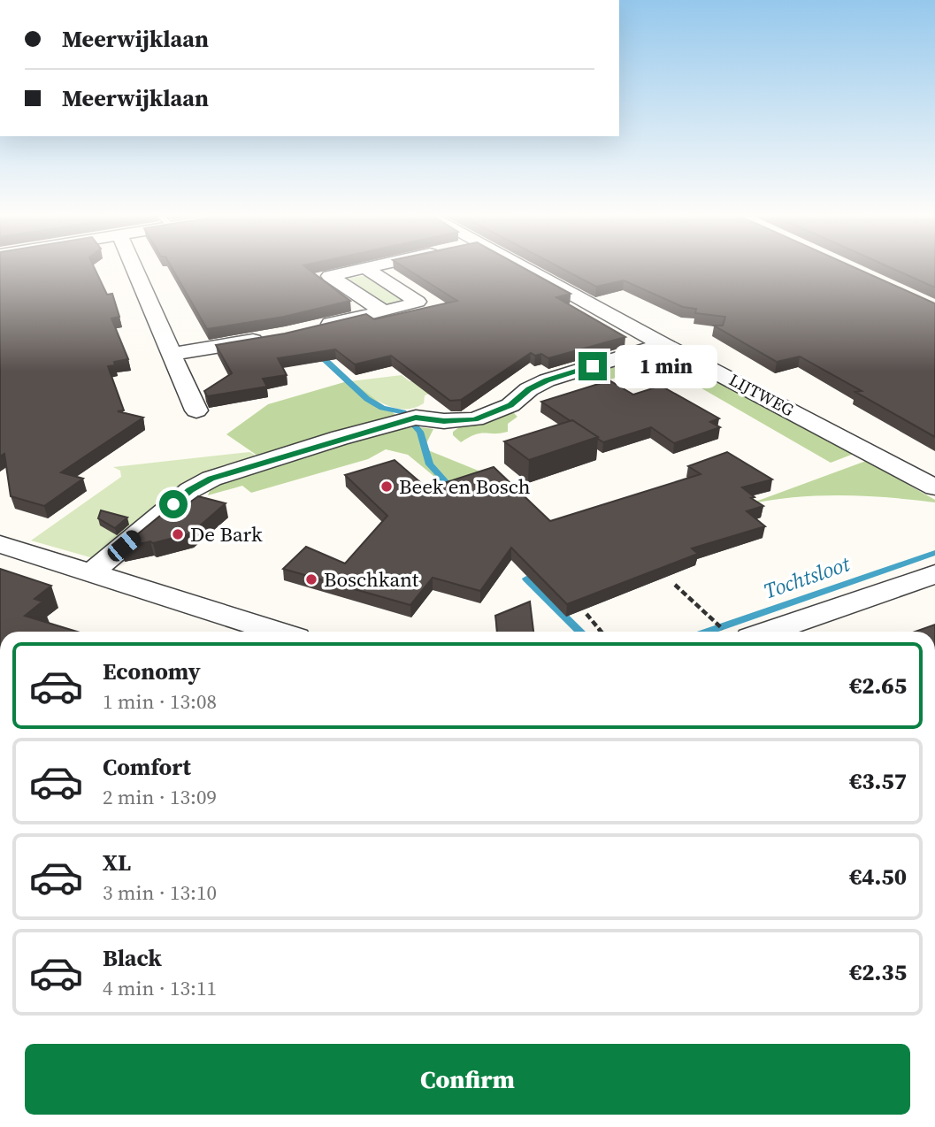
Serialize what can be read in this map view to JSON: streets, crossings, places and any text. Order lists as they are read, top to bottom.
{
  "streets": {
    "street": ["LIJTWEG"]
  },
  "water": ["Tochtsloot"],
  "places": ["Beek en Bosch", "De Bark", "Boschkant"],
  "page": {
    "banner": ["Meerwijklaan", "Meerwijklaan"],
    "bubble": "1 min",
    "list": [
      {
        "name": "Economy",
        "note": "1 min · 13:08",
        "value": "€2.65"
      },
      {
        "name": "Comfort",
        "note": "2 min · 13:09",
        "value": "€3.57"
      },
      {
        "name": "XL",
        "note": "3 min · 13:10",
        "value": "€4.50"
      },
      {
        "name": "Black",
        "note": "4 min · 13:11",
        "value": "€2.35"
      }
    ],
    "buttons": "Confirm"
  }
}
